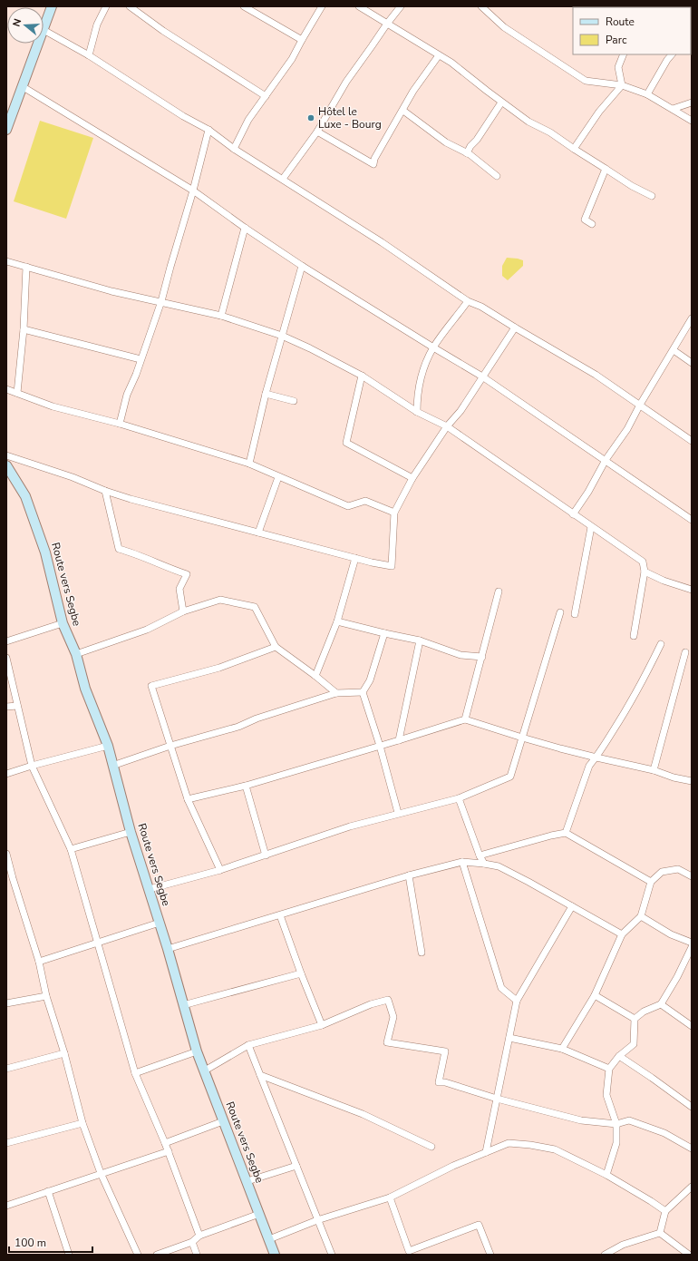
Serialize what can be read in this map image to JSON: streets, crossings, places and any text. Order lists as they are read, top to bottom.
{
  "streets": {
    "main road": ["Route vers Segbe"]
  },
  "places": ["Hôtel le Luxe - Bourg"],
  "legend": ["Route", "Parc"],
  "scale_bar": "100 m",
  "north": "left"
}
